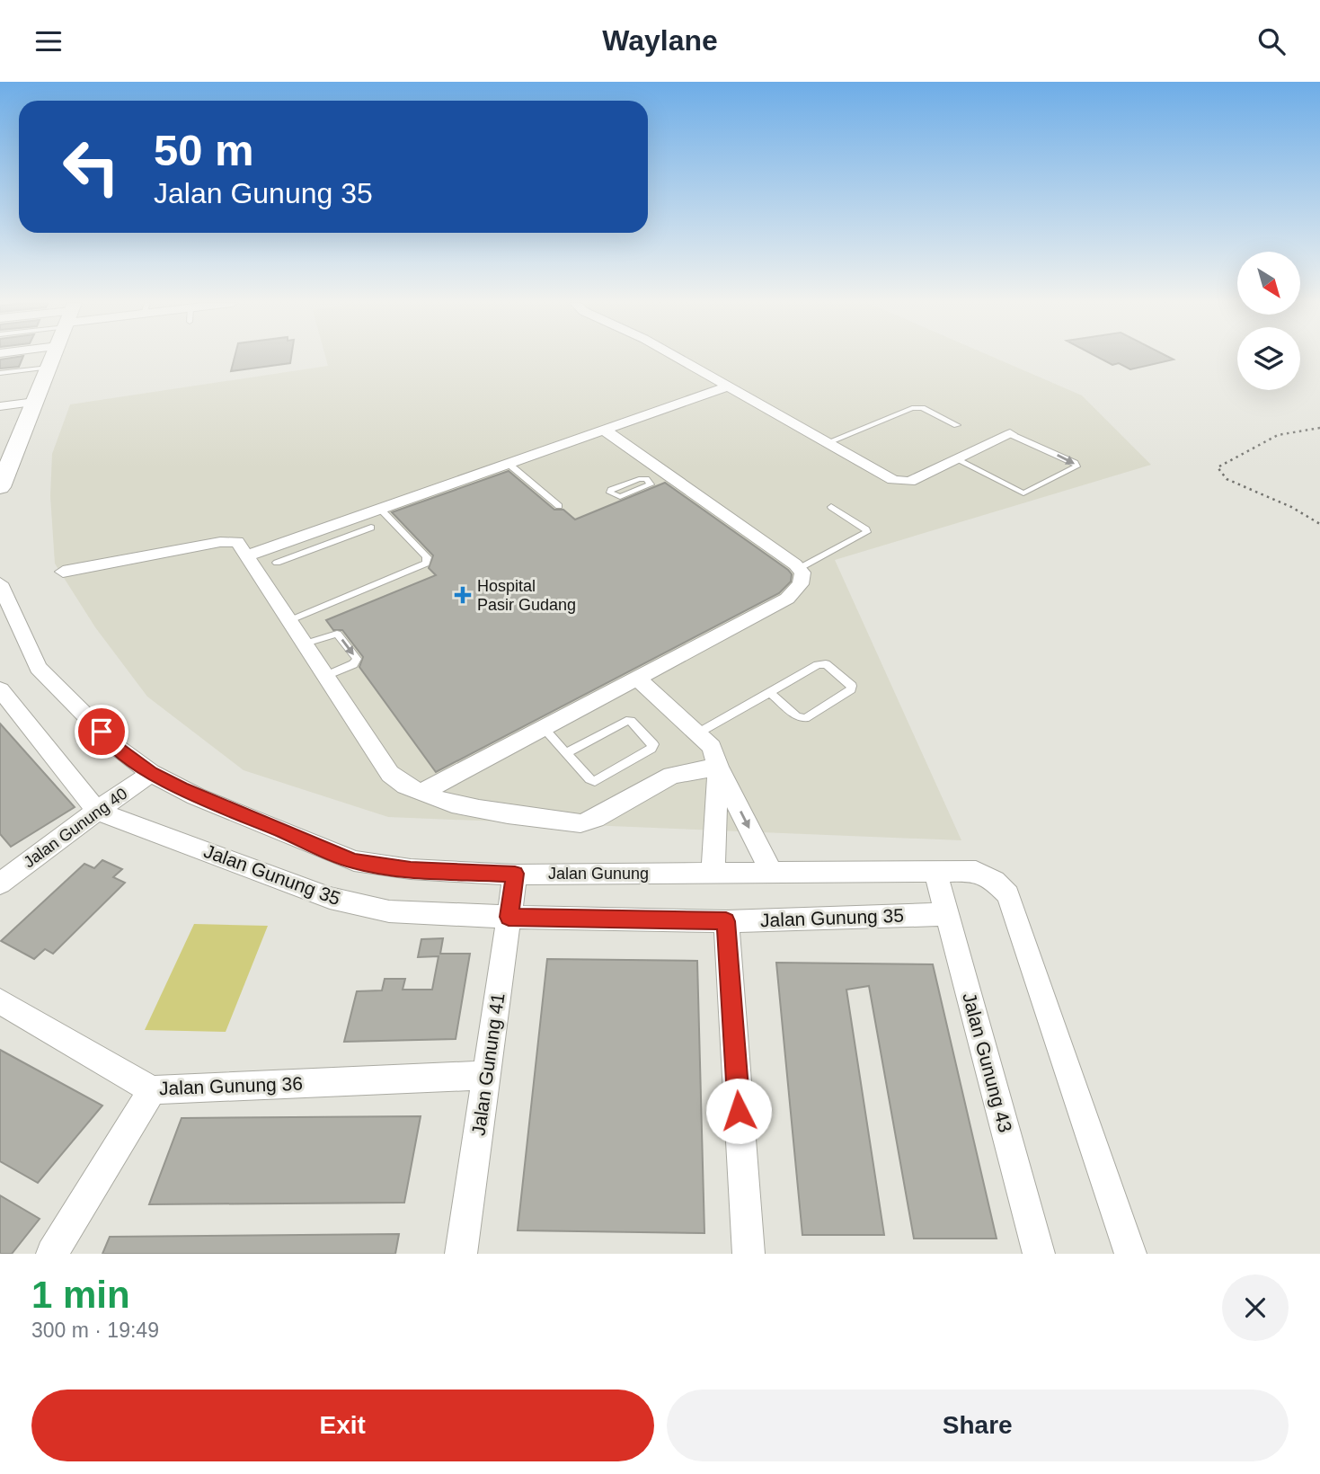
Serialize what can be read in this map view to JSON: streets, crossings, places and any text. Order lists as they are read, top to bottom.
{
  "streets": {
    "street": [
      "Jalan Gunung 40",
      "Jalan Gunung",
      "Jalan Gunung 35",
      "Jalan Gunung 43",
      "Jalan Gunung 41",
      "Jalan Gunung 36"
    ]
  },
  "crossings": [
    ["Jalan Gunung 40", "Jalan Gunung"],
    ["Jalan Gunung 40", "Jalan Gunung 35"],
    ["Jalan Gunung", "Jalan Gunung 43"],
    ["Jalan Gunung", "Jalan Gunung 41"],
    ["Jalan Gunung 35", "Jalan Gunung 43"],
    ["Jalan Gunung 35", "Jalan Gunung 41"],
    ["Jalan Gunung 41", "Jalan Gunung 36"]
  ],
  "places": {
    "health": ["Hospital Pasir Gudang"]
  },
  "north": "bottom right",
  "page": {
    "header": "Waylane",
    "turn": ["50 m", "Jalan Gunung 35"],
    "heading": ["1 min", "300 m · 19:49"],
    "buttons": ["Exit", "Share"]
  }
}
